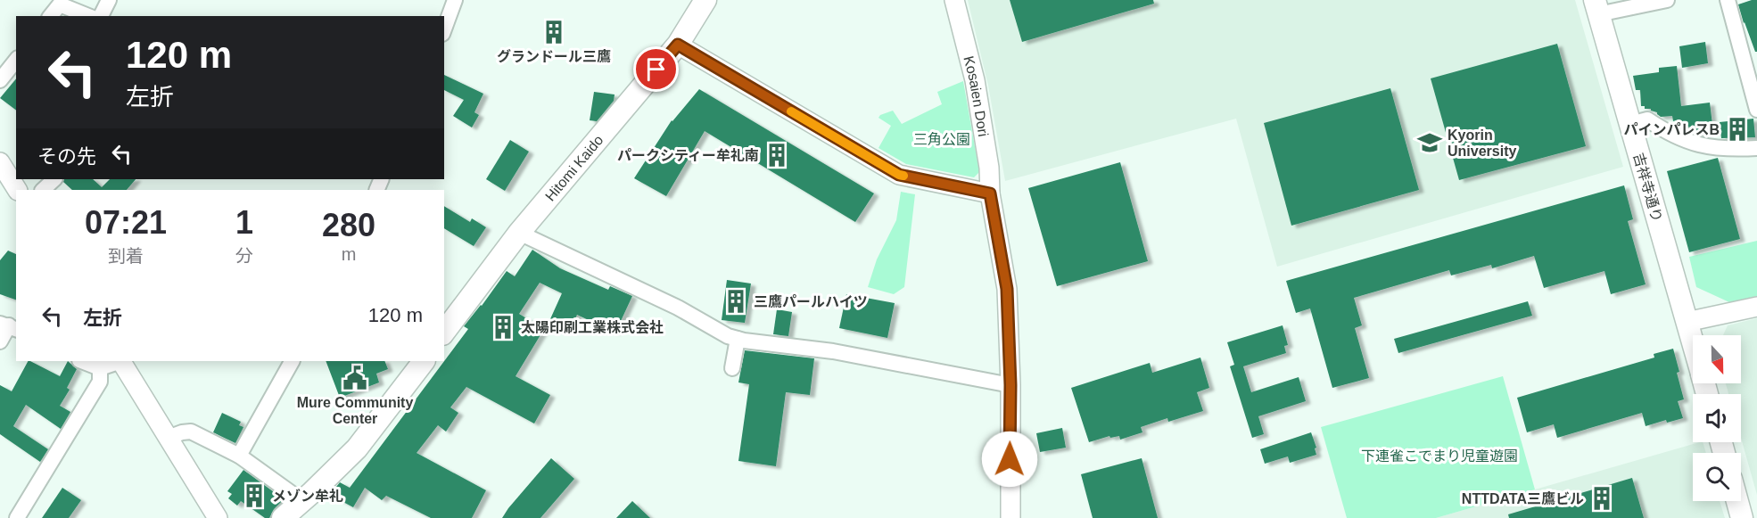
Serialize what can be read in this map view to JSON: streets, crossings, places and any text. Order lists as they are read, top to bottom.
{
  "streets": {
    "main road": ["Hitomi Kaido", "吉祥寺通り"],
    "street": ["Kosaien Dori"]
  },
  "parks": ["三角公園", "下連雀こでまり児童遊園"],
  "places": {
    "building": [
      "グランドール三鷹",
      "パインパレスB",
      "パークシティー牟礼南",
      "三鷹パールハイツ",
      "太陽印刷工業株式会社",
      "メゾン牟礼",
      "NTTDATA三鷹ビル"
    ],
    "school or university": ["Kyorin University"],
    "public building": ["Mure Community Center"]
  },
  "north": "bottom",
  "page": {
    "turn": ["120 m", "左折"],
    "then": "その先",
    "eta": [
      "07:21",
      "到着",
      "1",
      "分",
      "280",
      "m"
    ],
    "list": [
      {
        "name": "左折",
        "value": "120 m"
      }
    ]
  }
}
